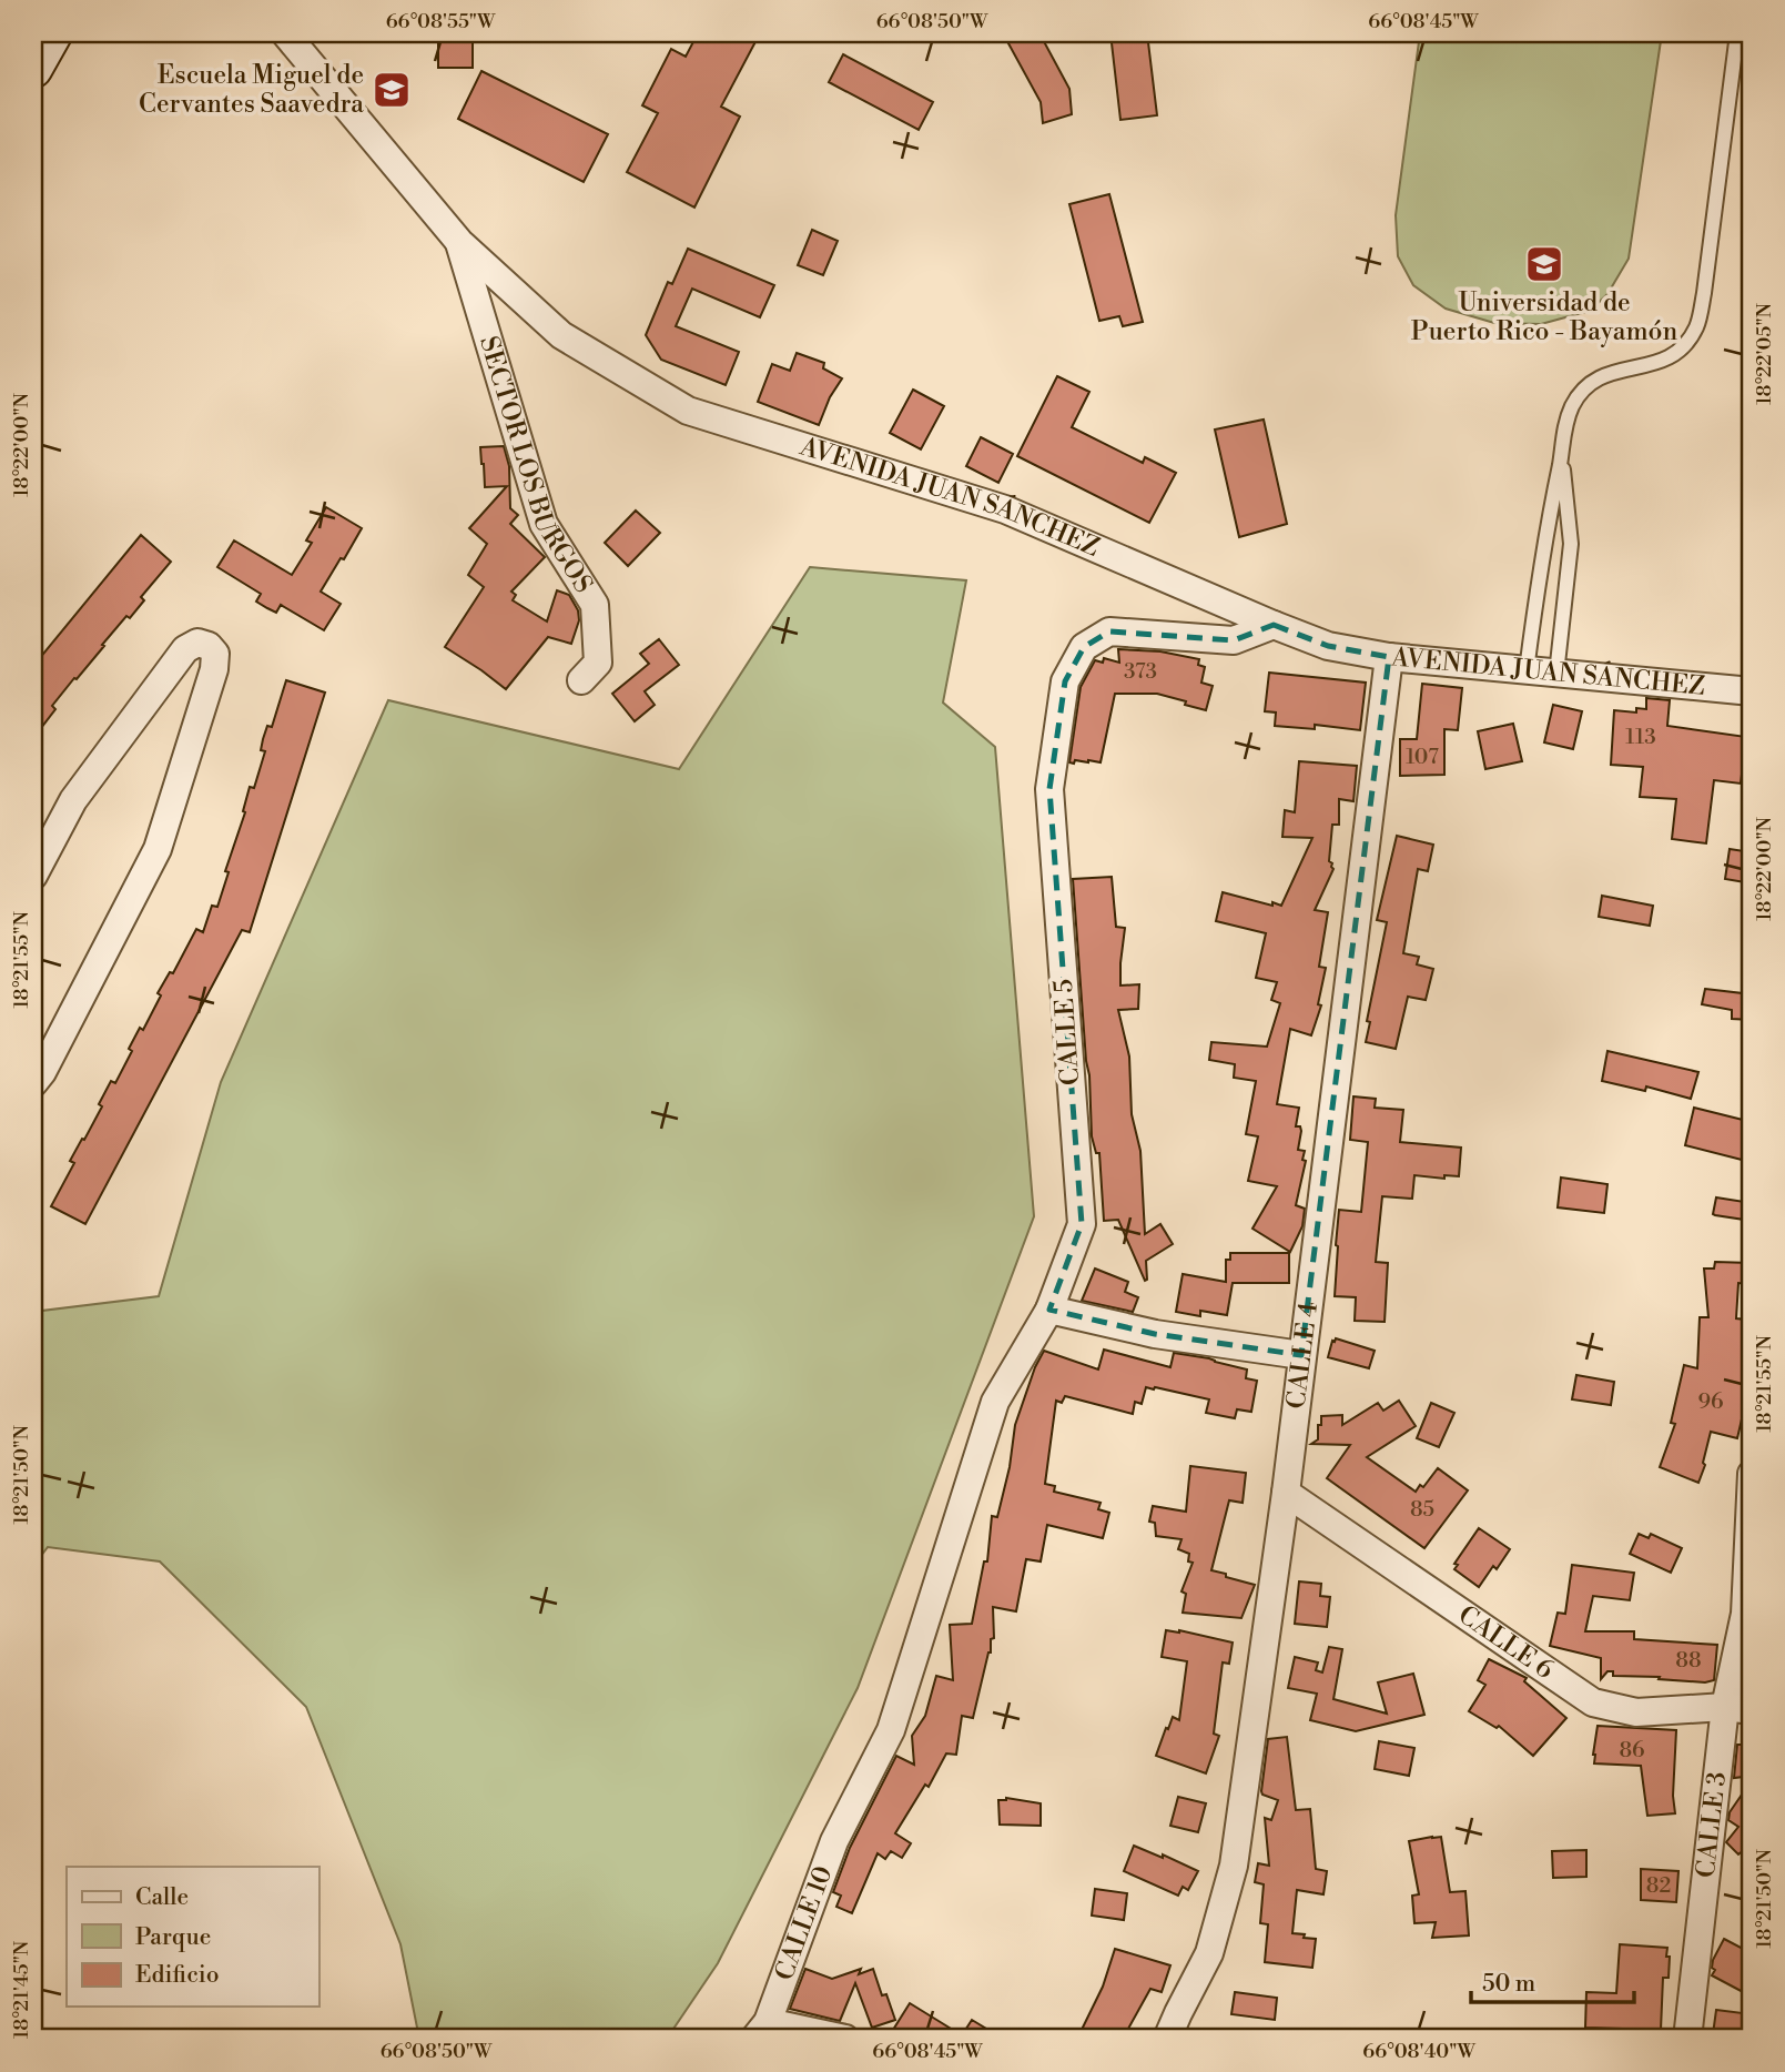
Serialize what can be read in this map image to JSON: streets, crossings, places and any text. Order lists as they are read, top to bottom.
{
  "streets": {
    "street": [
      "SECTOR LOS BURGOS",
      "AVENIDA JUAN SÁNCHEZ",
      "CALLE 5",
      "CALLE 4",
      "CALLE 6",
      "CALLE 3",
      "CALLE 10"
    ]
  },
  "crossings": [
    ["SECTOR LOS BURGOS", "AVENIDA JUAN SÁNCHEZ"],
    ["AVENIDA JUAN SÁNCHEZ", "CALLE 5"],
    ["AVENIDA JUAN SÁNCHEZ", "CALLE 4"],
    ["CALLE 5", "CALLE 10"],
    ["CALLE 4", "CALLE 6"],
    ["CALLE 6", "CALLE 3"]
  ],
  "places": {
    "school or university": ["Escuela Miguel de Cervantes Saavedra", "Universidad de Puerto Rico - Bayamón"]
  },
  "house_numbers": [
    "373",
    "113",
    "107",
    "96",
    "85",
    "88",
    "86",
    "82"
  ],
  "legend": ["Calle", "Parque", "Edificio"],
  "scale_bar": "50 m",
  "coordinates": [
    "66°08'55\"W",
    "66°08'50\"W",
    "66°08'45\"W",
    "18°22'05\"N",
    "18°22'00\"N",
    "18°21'55\"N",
    "18°21'50\"N",
    "18°21'45\"N",
    "66°08'40\"W"
  ]
}
